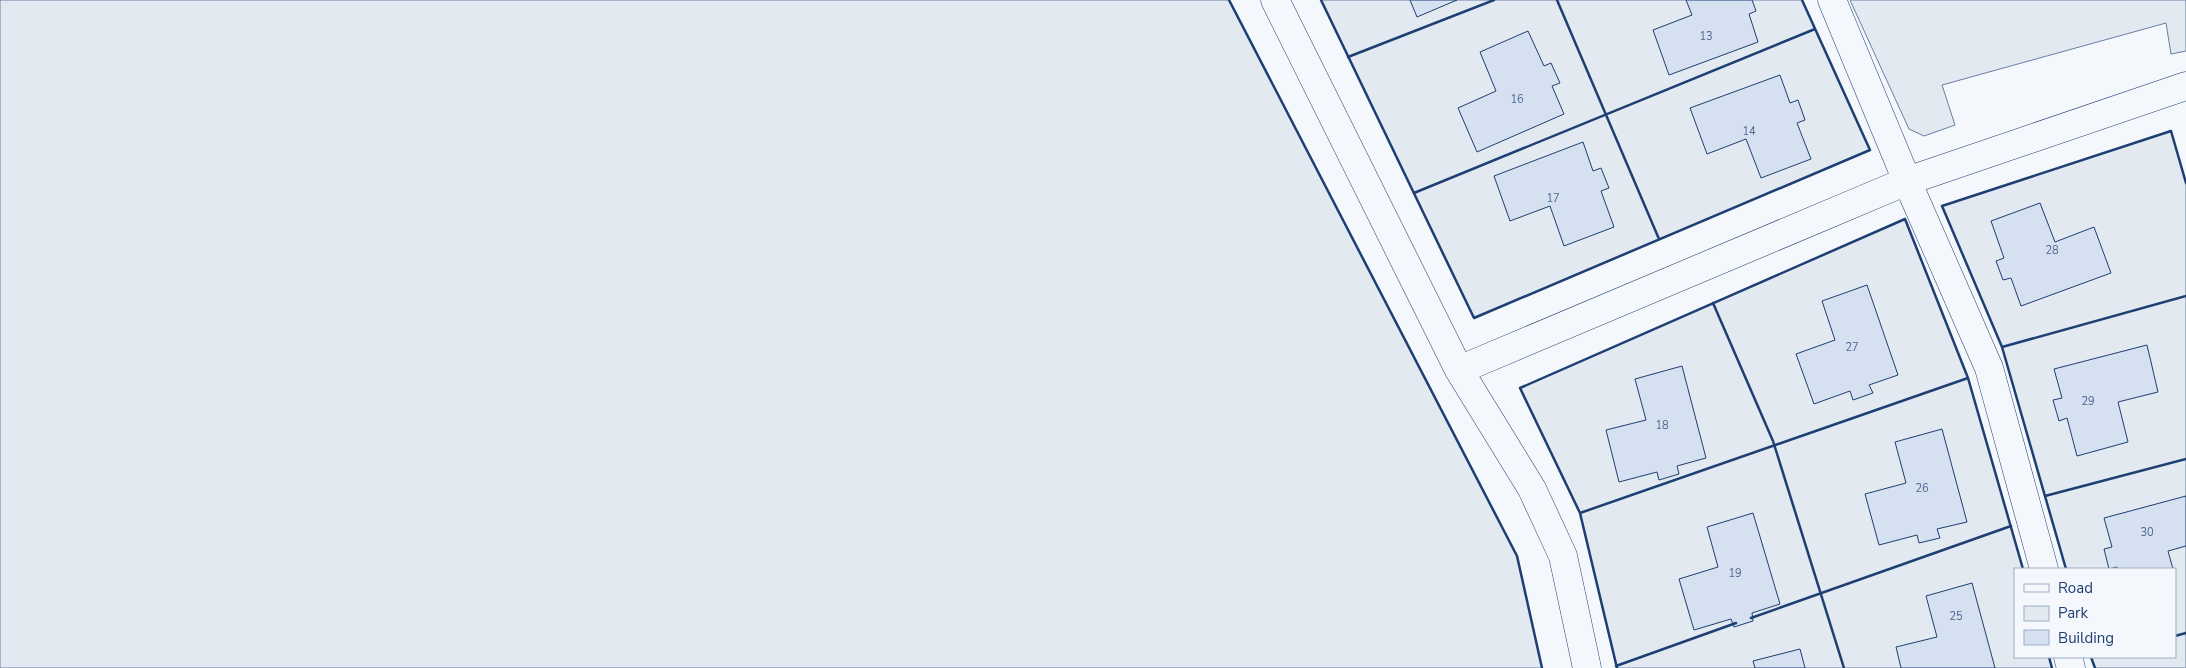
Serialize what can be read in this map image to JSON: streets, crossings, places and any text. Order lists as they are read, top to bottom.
{
  "house_numbers": [
    "13",
    "16",
    "14",
    "17",
    "28",
    "27",
    "29",
    "18",
    "26",
    "30",
    "19",
    "25"
  ],
  "legend": ["Road", "Park", "Building"]
}
